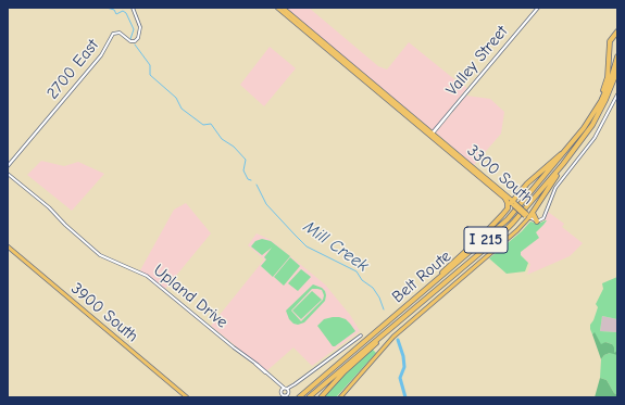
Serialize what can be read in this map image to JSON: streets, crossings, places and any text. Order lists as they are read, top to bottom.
{
  "streets": {
    "highway": ["I 215", "Belt Route"],
    "main road": ["3300 South", "3900 South"],
    "street": ["Valley Street", "2700 East", "Upland Drive"]
  },
  "crossings": [
    ["Valley Street", "3300 South"]
  ],
  "water": ["Mill Creek"]
}
